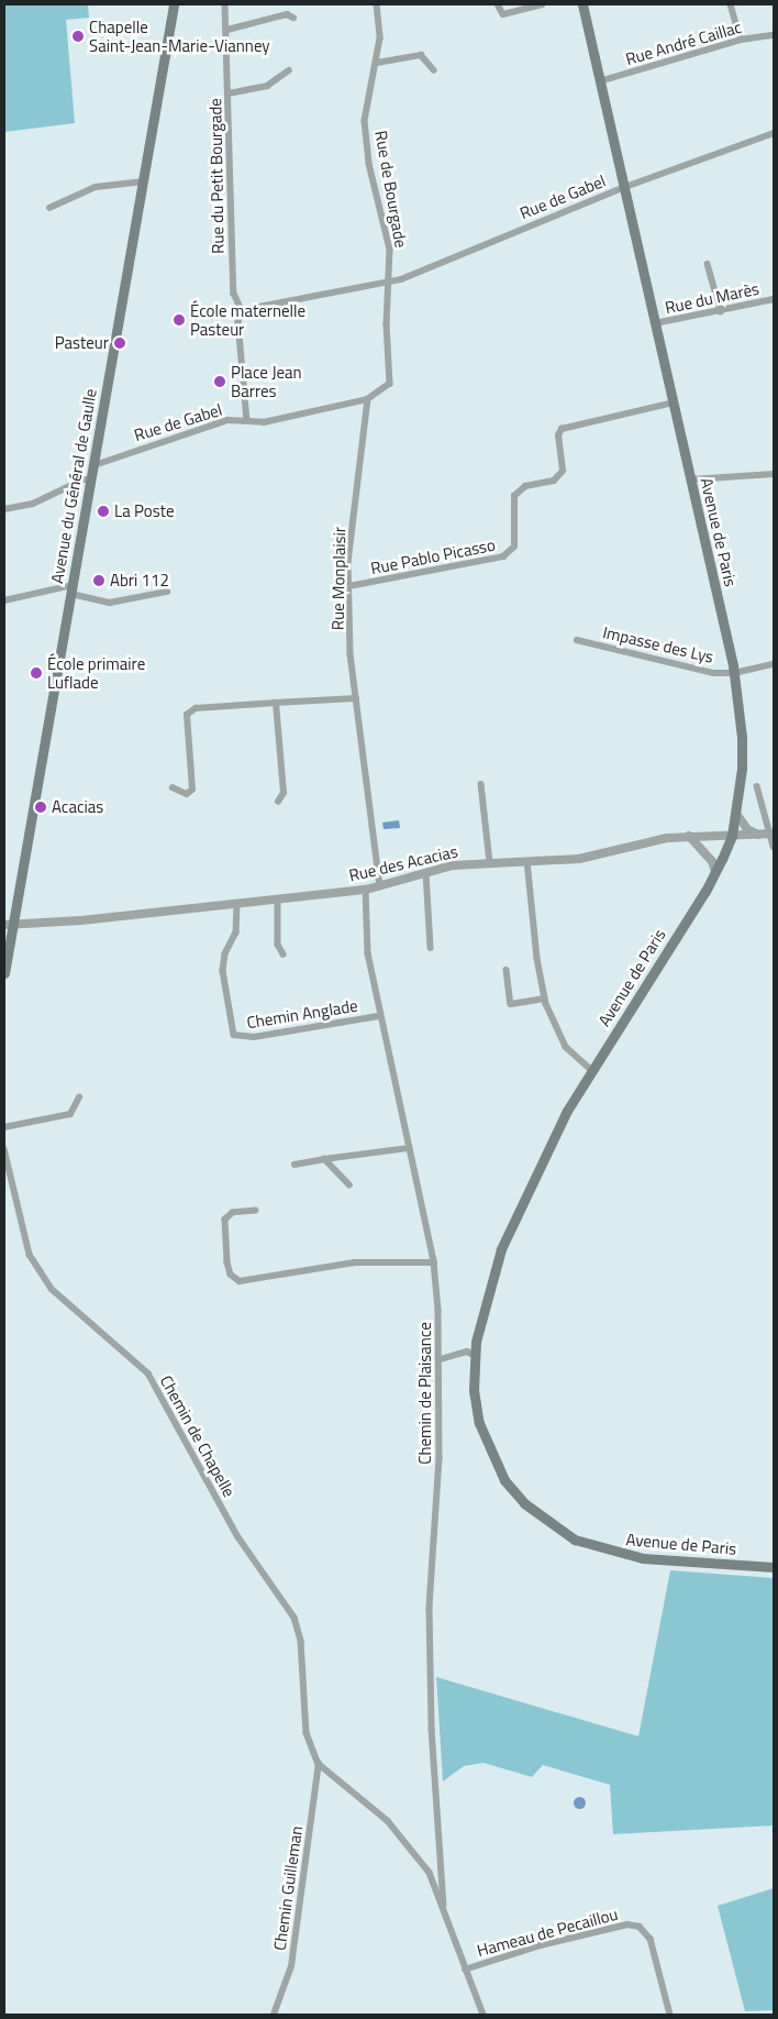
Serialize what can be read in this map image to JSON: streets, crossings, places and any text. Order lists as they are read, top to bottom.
{
  "streets": {
    "main road": ["Avenue du Général de Gaulle", "Avenue de Paris"],
    "street": [
      "Rue André Caillac",
      "Rue du Petit Bourgade",
      "Rue de Bourgade",
      "Rue de Gabel",
      "Rue du Marès",
      "Rue Pablo Picasso",
      "Rue Monplaisir",
      "Impasse des Lys",
      "Rue des Acacias",
      "Chemin Anglade",
      "Chemin de Plaisance",
      "Chemin de Chapelle",
      "Chemin Guilleman",
      "Hameau de Pecaillou"
    ]
  },
  "crossings": [
    ["Rue André Caillac", "Avenue de Paris"],
    ["Rue du Petit Bourgade", "Rue de Gabel"],
    ["Rue de Bourgade", "Rue de Gabel"],
    ["Rue de Gabel", "Avenue du Général de Gaulle"],
    ["Rue de Gabel", "Avenue de Paris"],
    ["Rue de Gabel", "Rue Monplaisir"],
    ["Rue du Marès", "Avenue de Paris"],
    ["Avenue du Général de Gaulle", "Rue des Acacias"],
    ["Avenue de Paris", "Rue Pablo Picasso"],
    ["Avenue de Paris", "Impasse des Lys"],
    ["Avenue de Paris", "Rue des Acacias"],
    ["Rue Pablo Picasso", "Rue Monplaisir"],
    ["Rue Monplaisir", "Rue des Acacias"],
    ["Rue des Acacias", "Chemin Anglade"],
    ["Rue des Acacias", "Chemin de Plaisance"],
    ["Chemin Anglade", "Chemin de Plaisance"],
    ["Chemin de Chapelle", "Chemin Guilleman"]
  ],
  "places": [
    "Chapelle Saint-Jean-Marie-Vianney",
    "École maternelle Pasteur",
    "Pasteur",
    "Place Jean Barres",
    "La Poste",
    "Abri 112",
    "École primaire Luflade",
    "Acacias"
  ]
}
